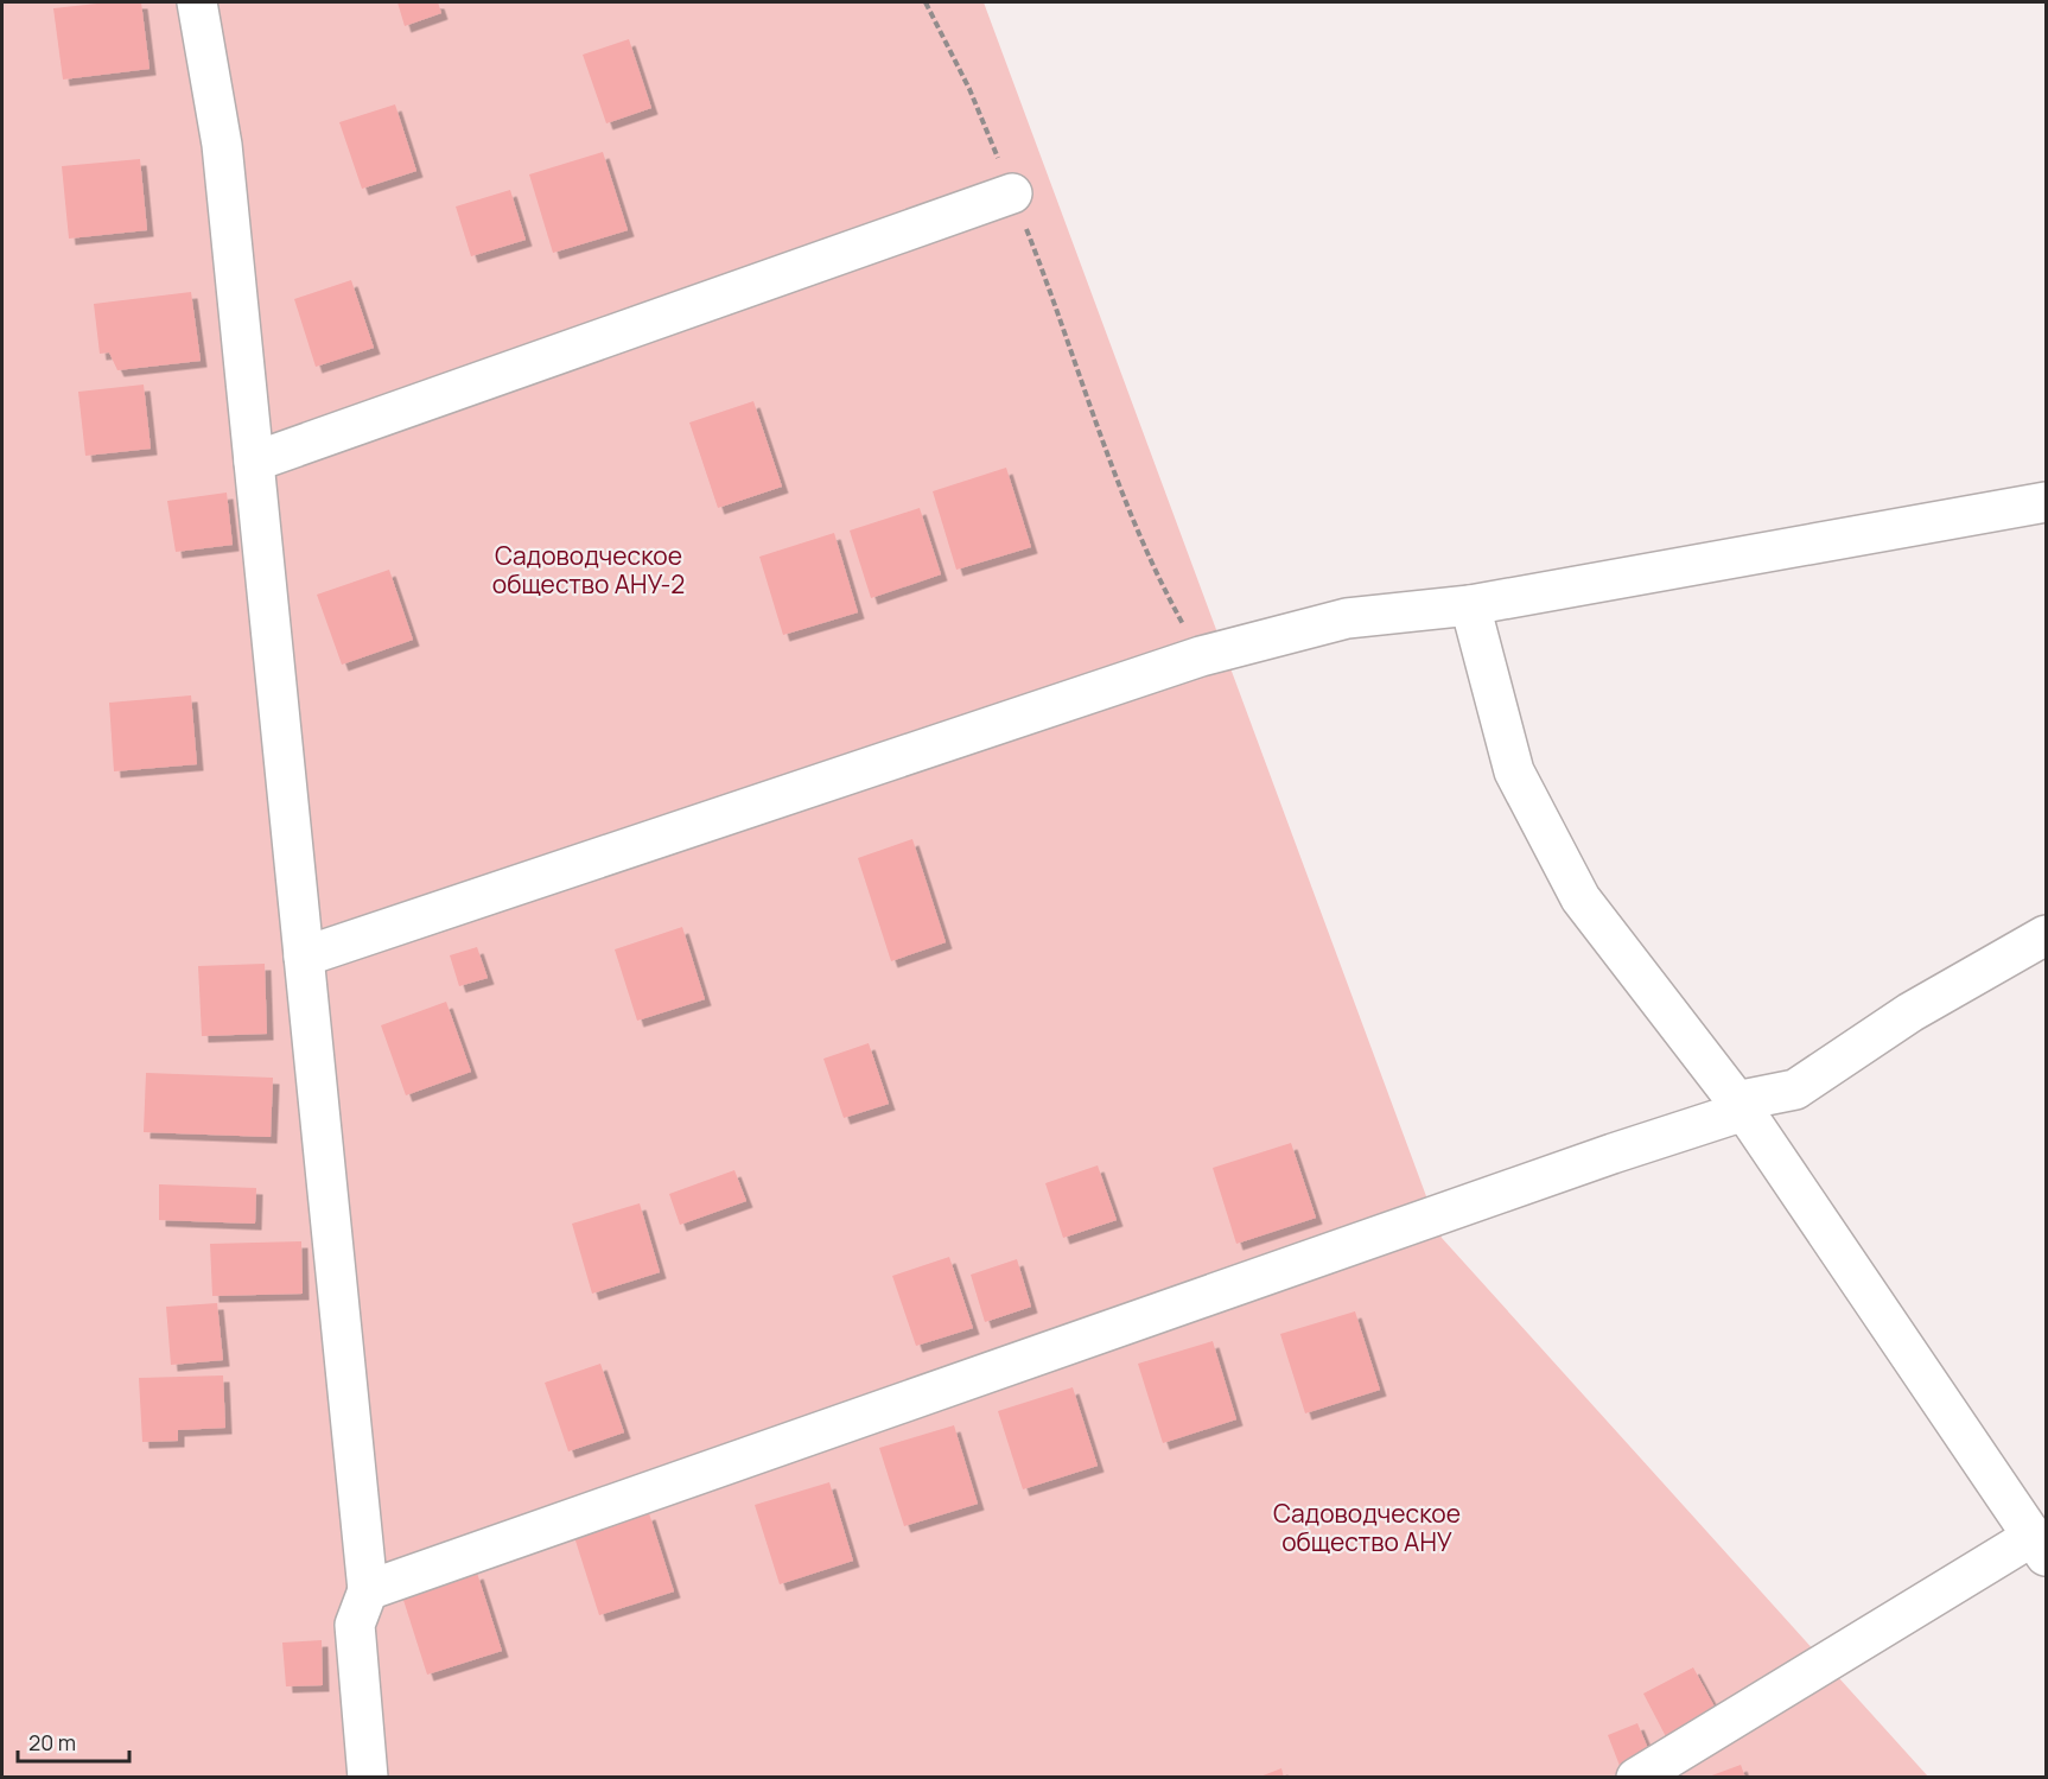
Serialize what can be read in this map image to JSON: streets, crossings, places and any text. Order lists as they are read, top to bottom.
{
  "parks": ["Садоводческое общество АНУ-2", "Садоводческое общество АНУ"],
  "scale_bar": "20 m"
}
